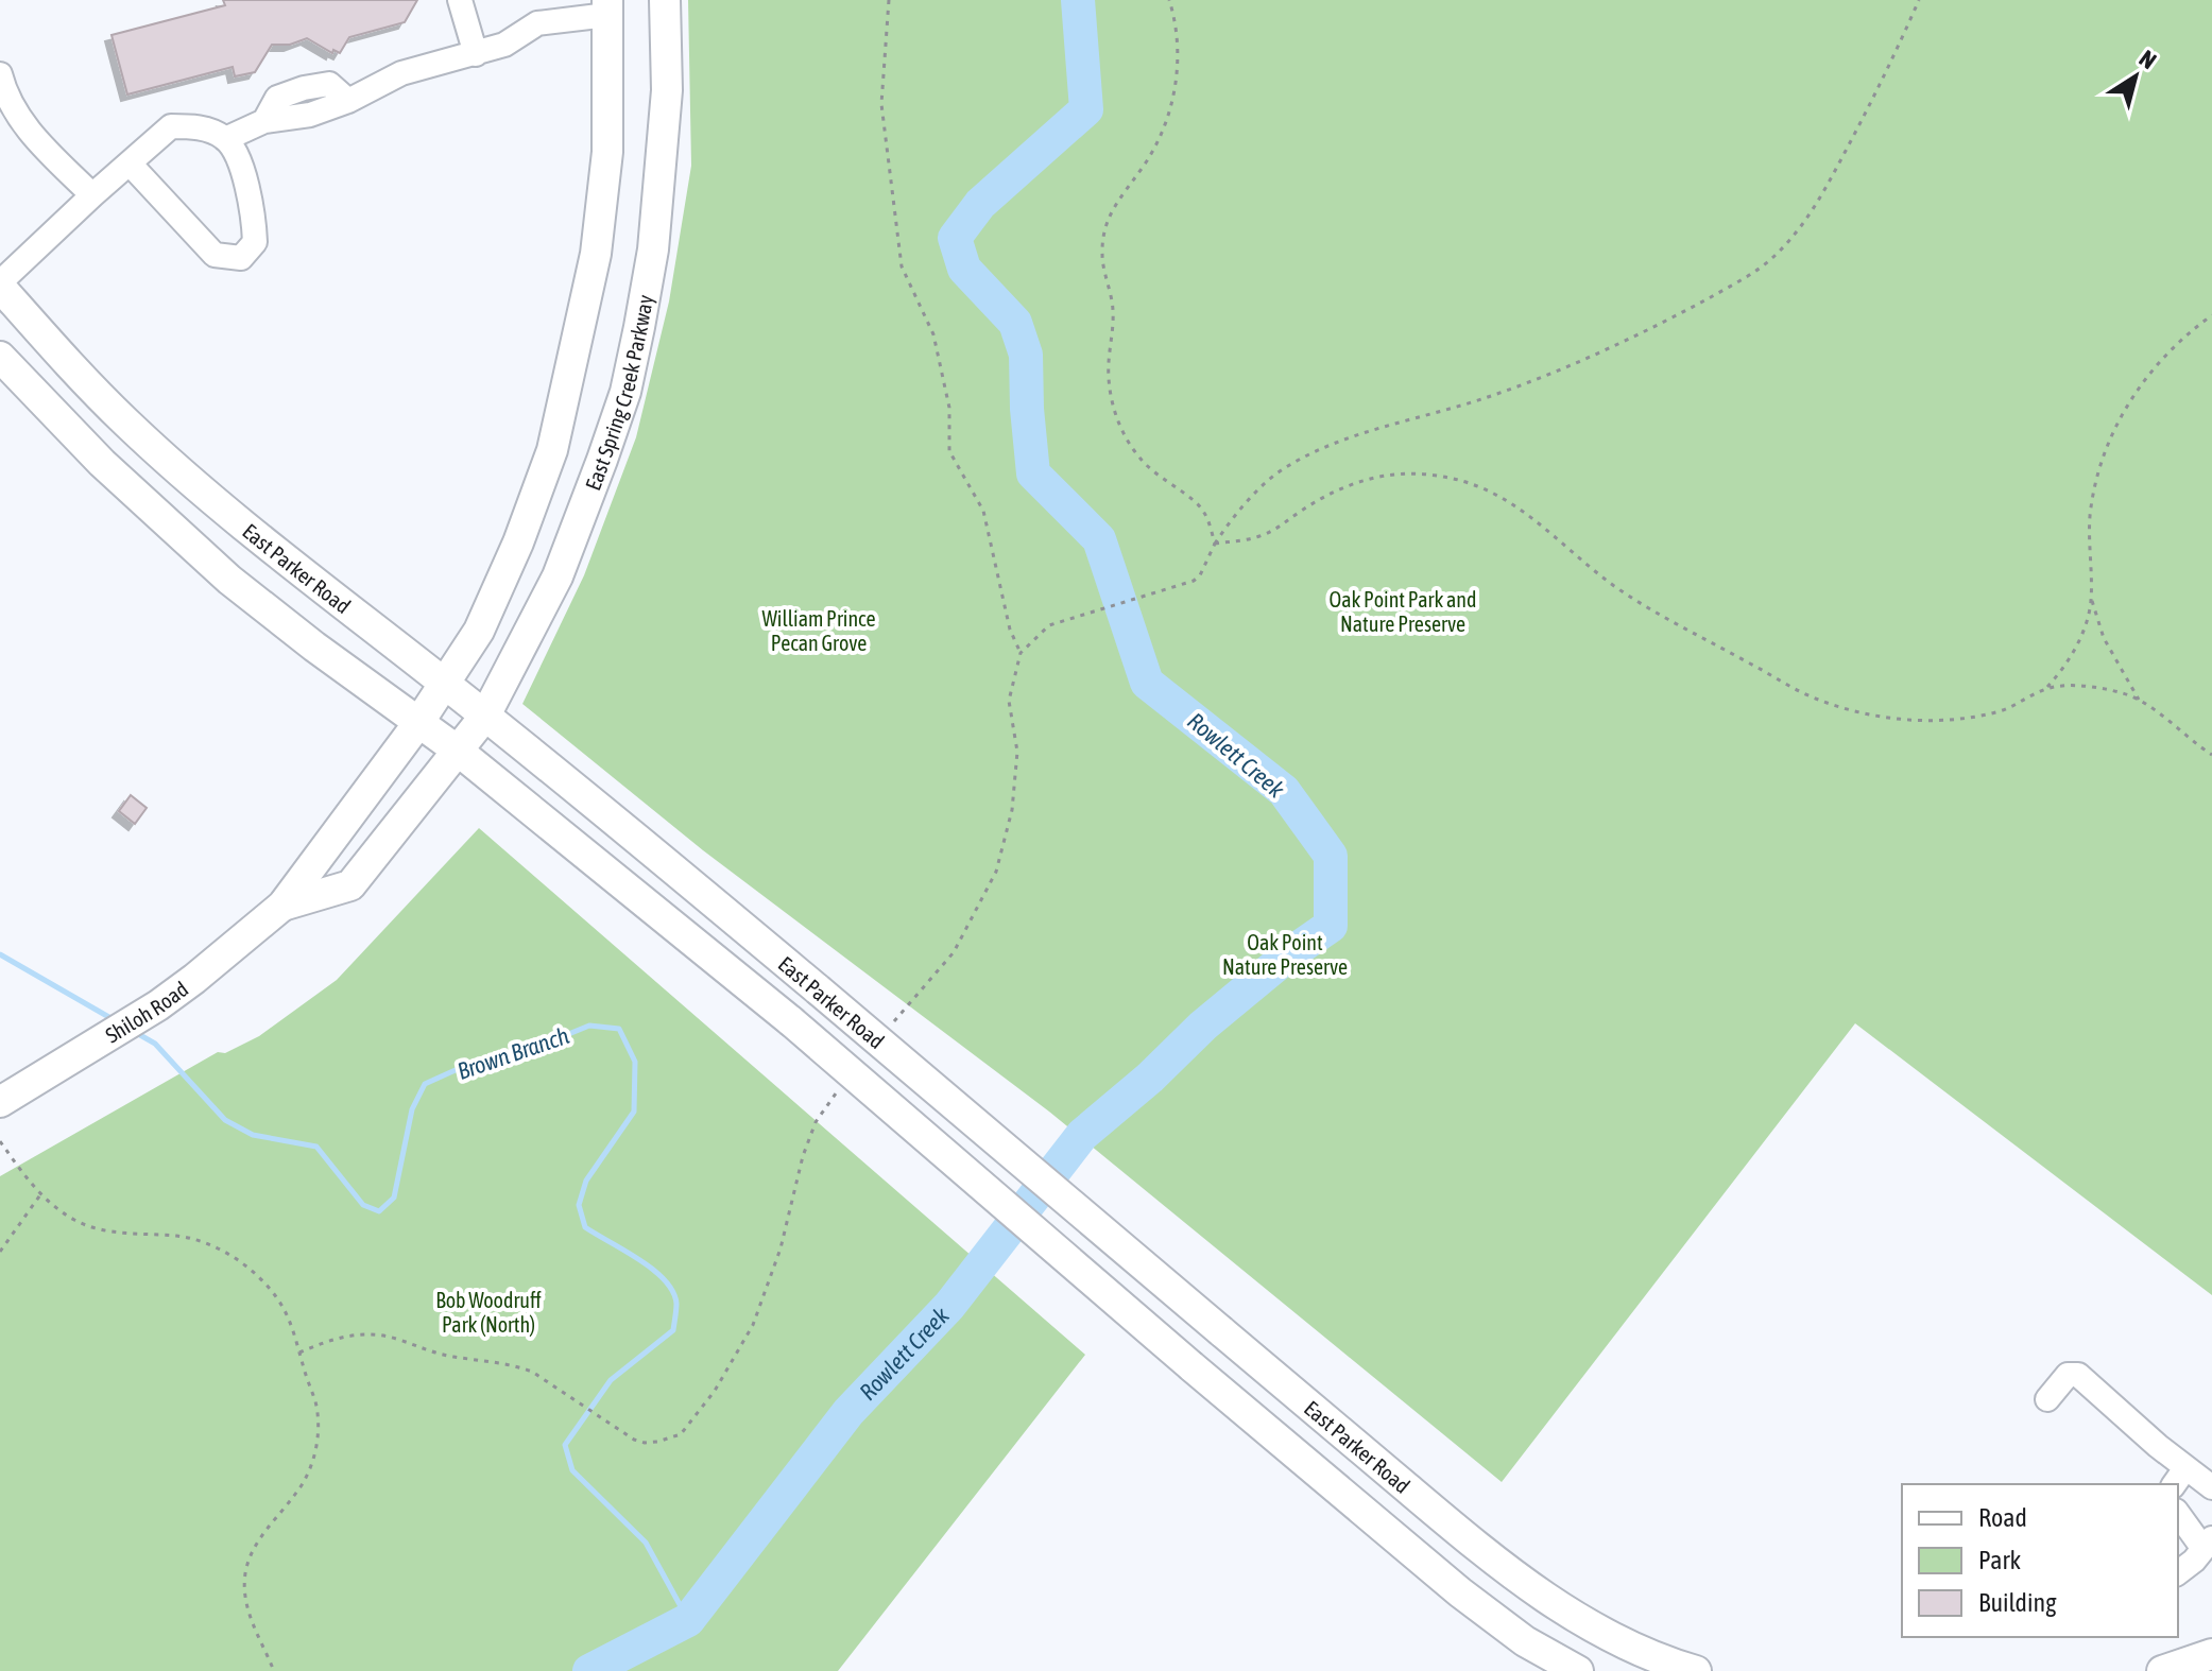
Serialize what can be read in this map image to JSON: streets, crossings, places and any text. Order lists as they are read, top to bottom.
{
  "streets": {
    "main road": ["East Spring Creek Parkway", "East Parker Road", "Shiloh Road"]
  },
  "crossings": [
    ["East Spring Creek Parkway", "East Parker Road"],
    ["East Spring Creek Parkway", "Shiloh Road"],
    ["East Parker Road", "Shiloh Road"]
  ],
  "water": ["Rowlett Creek", "Brown Branch"],
  "parks": [
    "Oak Point Park and Nature Preserve",
    "William Prince Pecan Grove",
    "Oak Point Nature Preserve",
    "Bob Woodruff Park (North)"
  ],
  "legend": ["Road", "Park", "Building"],
  "north": "top right"
}
